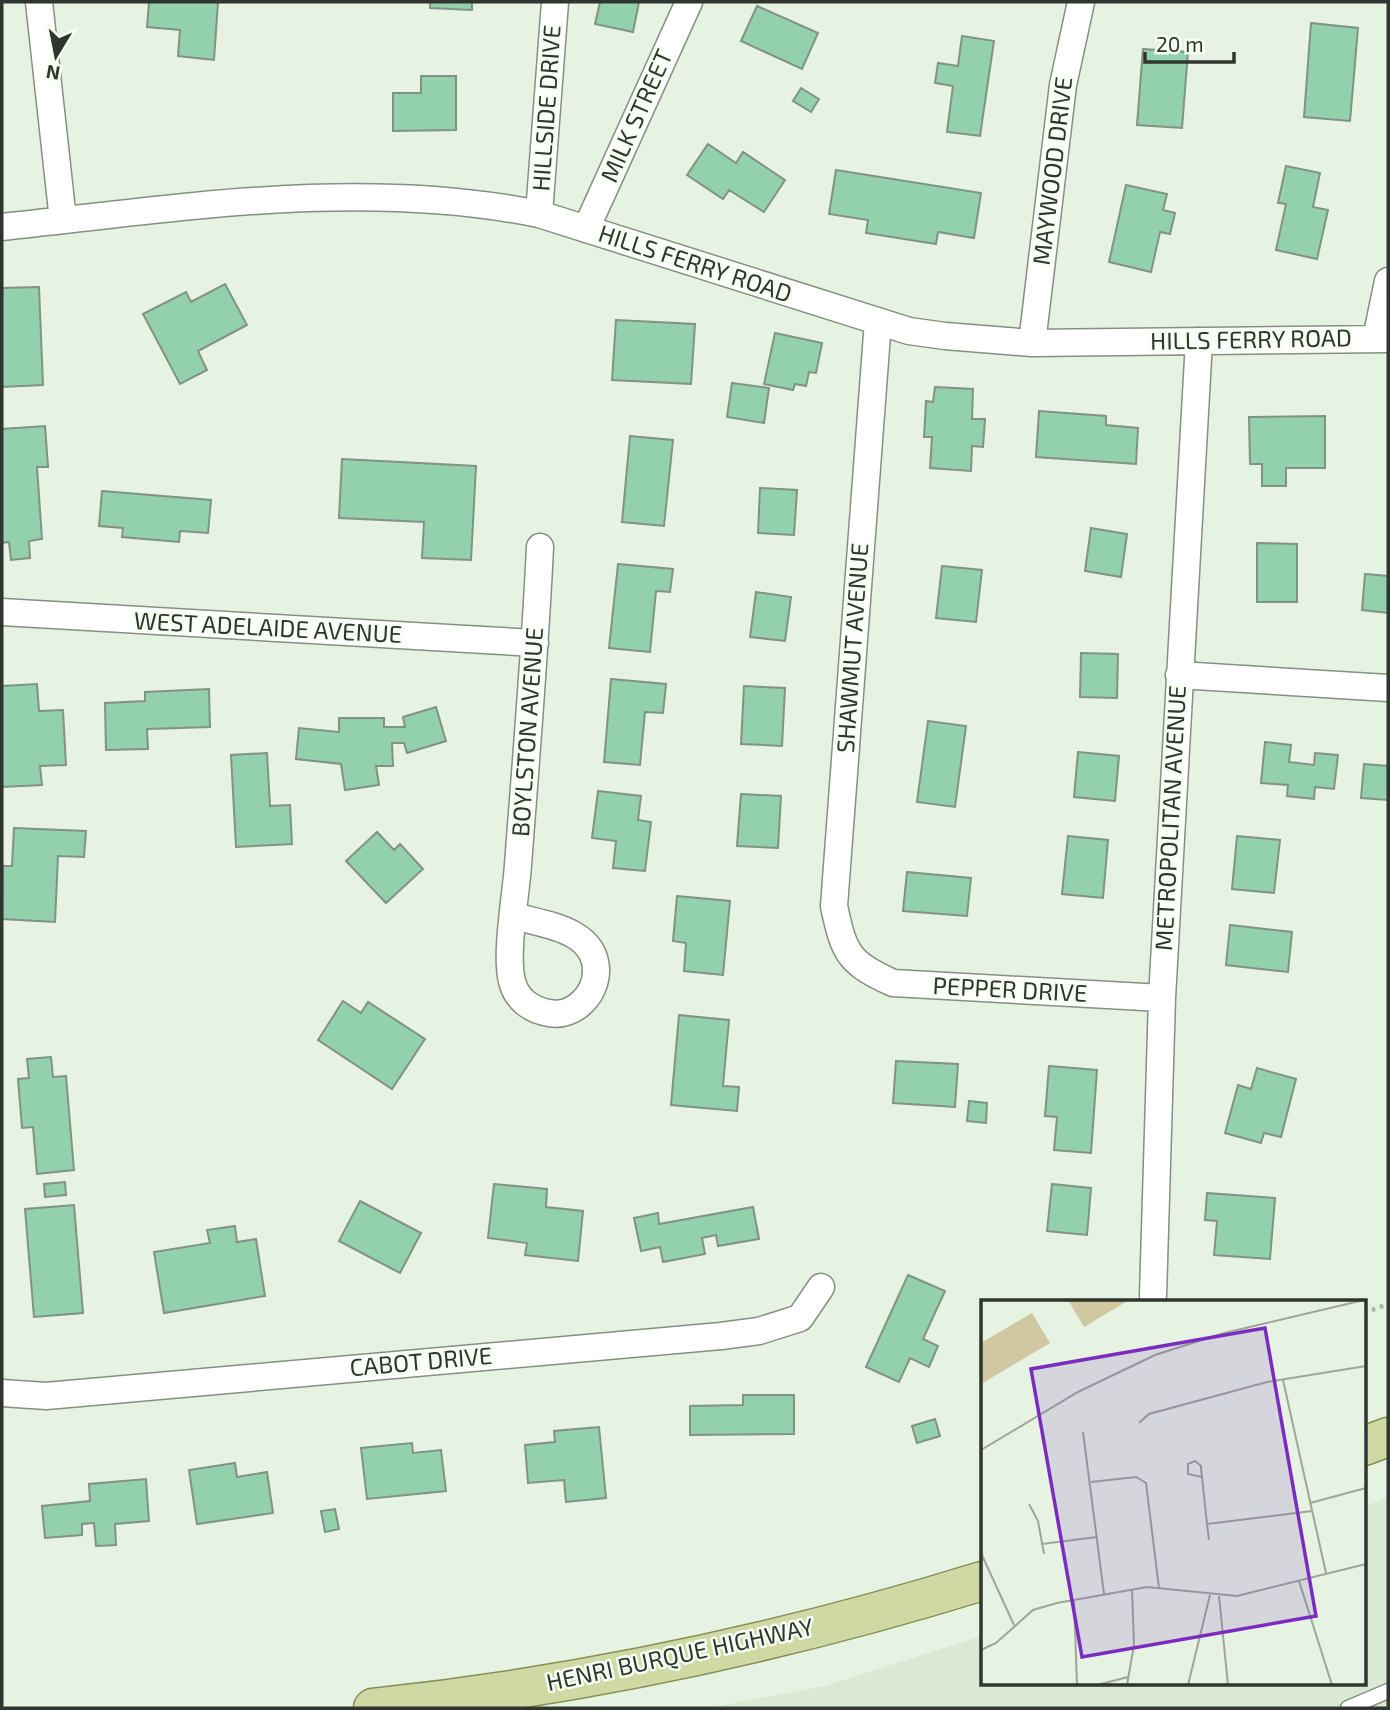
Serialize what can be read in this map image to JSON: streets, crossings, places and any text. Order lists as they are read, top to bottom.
{
  "streets": {
    "main road": ["HENRI BURQUE HIGHWAY"],
    "street": [
      "HILLSIDE DRIVE",
      "MILK STREET",
      "MAYWOOD DRIVE",
      "HILLS FERRY ROAD",
      "WEST ADELAIDE AVENUE",
      "SHAWMUT AVENUE",
      "BOYLSTON AVENUE",
      "METROPOLITAN AVENUE",
      "PEPPER DRIVE",
      "CABOT DRIVE"
    ]
  },
  "crossings": [
    ["HILLSIDE DRIVE", "HILLS FERRY ROAD"],
    ["MILK STREET", "HILLS FERRY ROAD"],
    ["MAYWOOD DRIVE", "HILLS FERRY ROAD"],
    ["HILLS FERRY ROAD", "SHAWMUT AVENUE"],
    ["HILLS FERRY ROAD", "METROPOLITAN AVENUE"],
    ["WEST ADELAIDE AVENUE", "BOYLSTON AVENUE"],
    ["SHAWMUT AVENUE", "PEPPER DRIVE"],
    ["METROPOLITAN AVENUE", "PEPPER DRIVE"]
  ],
  "scale_bar": "20 m",
  "north": "bottom"
}
